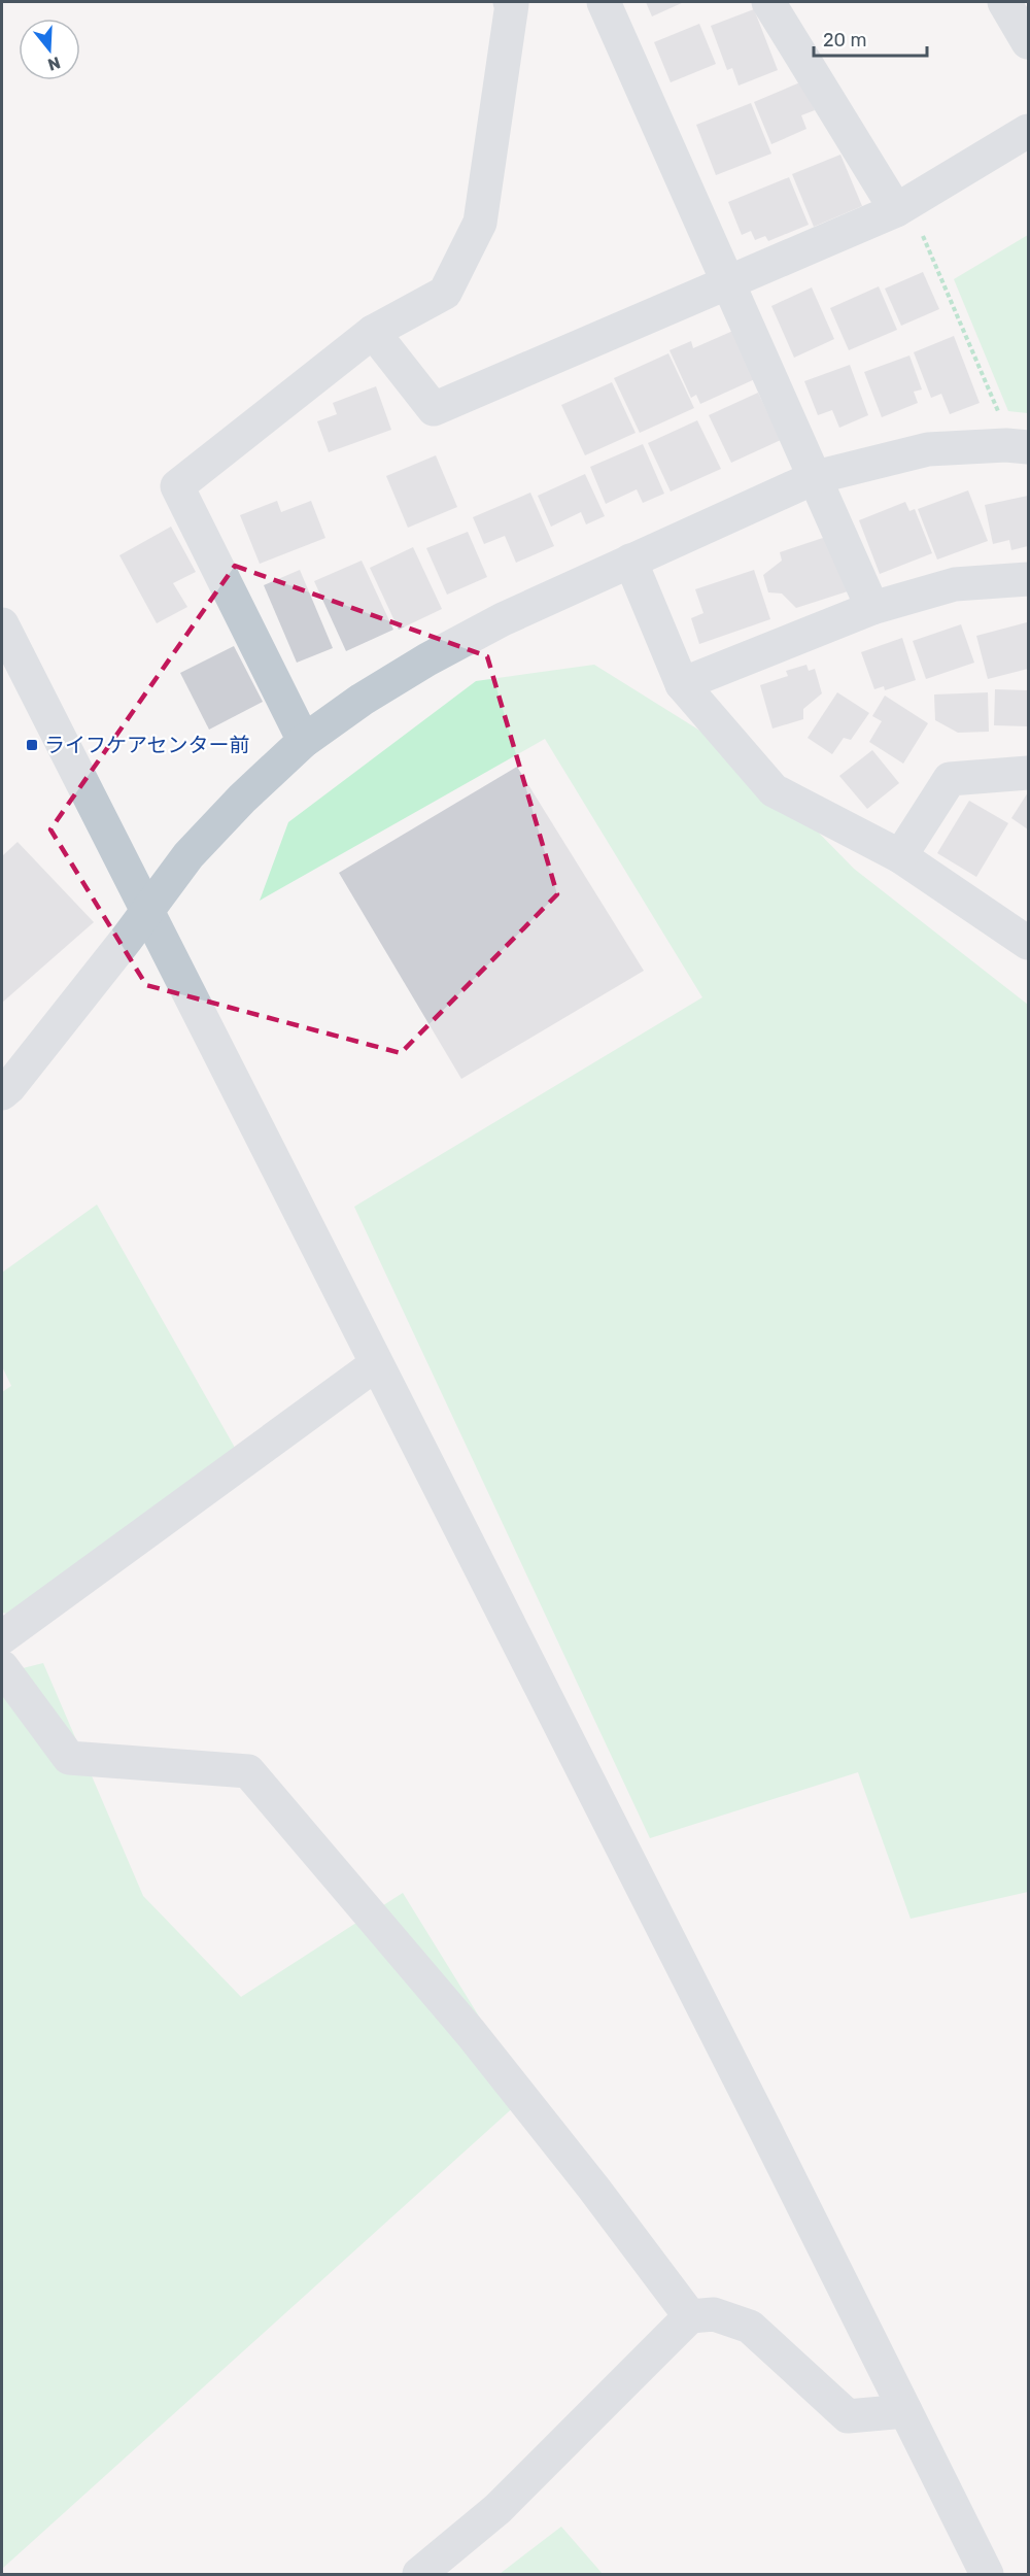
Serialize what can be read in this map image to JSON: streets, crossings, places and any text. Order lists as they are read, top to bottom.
{
  "places": {
    "transit": ["ライフケアセンター前"]
  },
  "scale_bar": "20 m",
  "north": "bottom"
}
